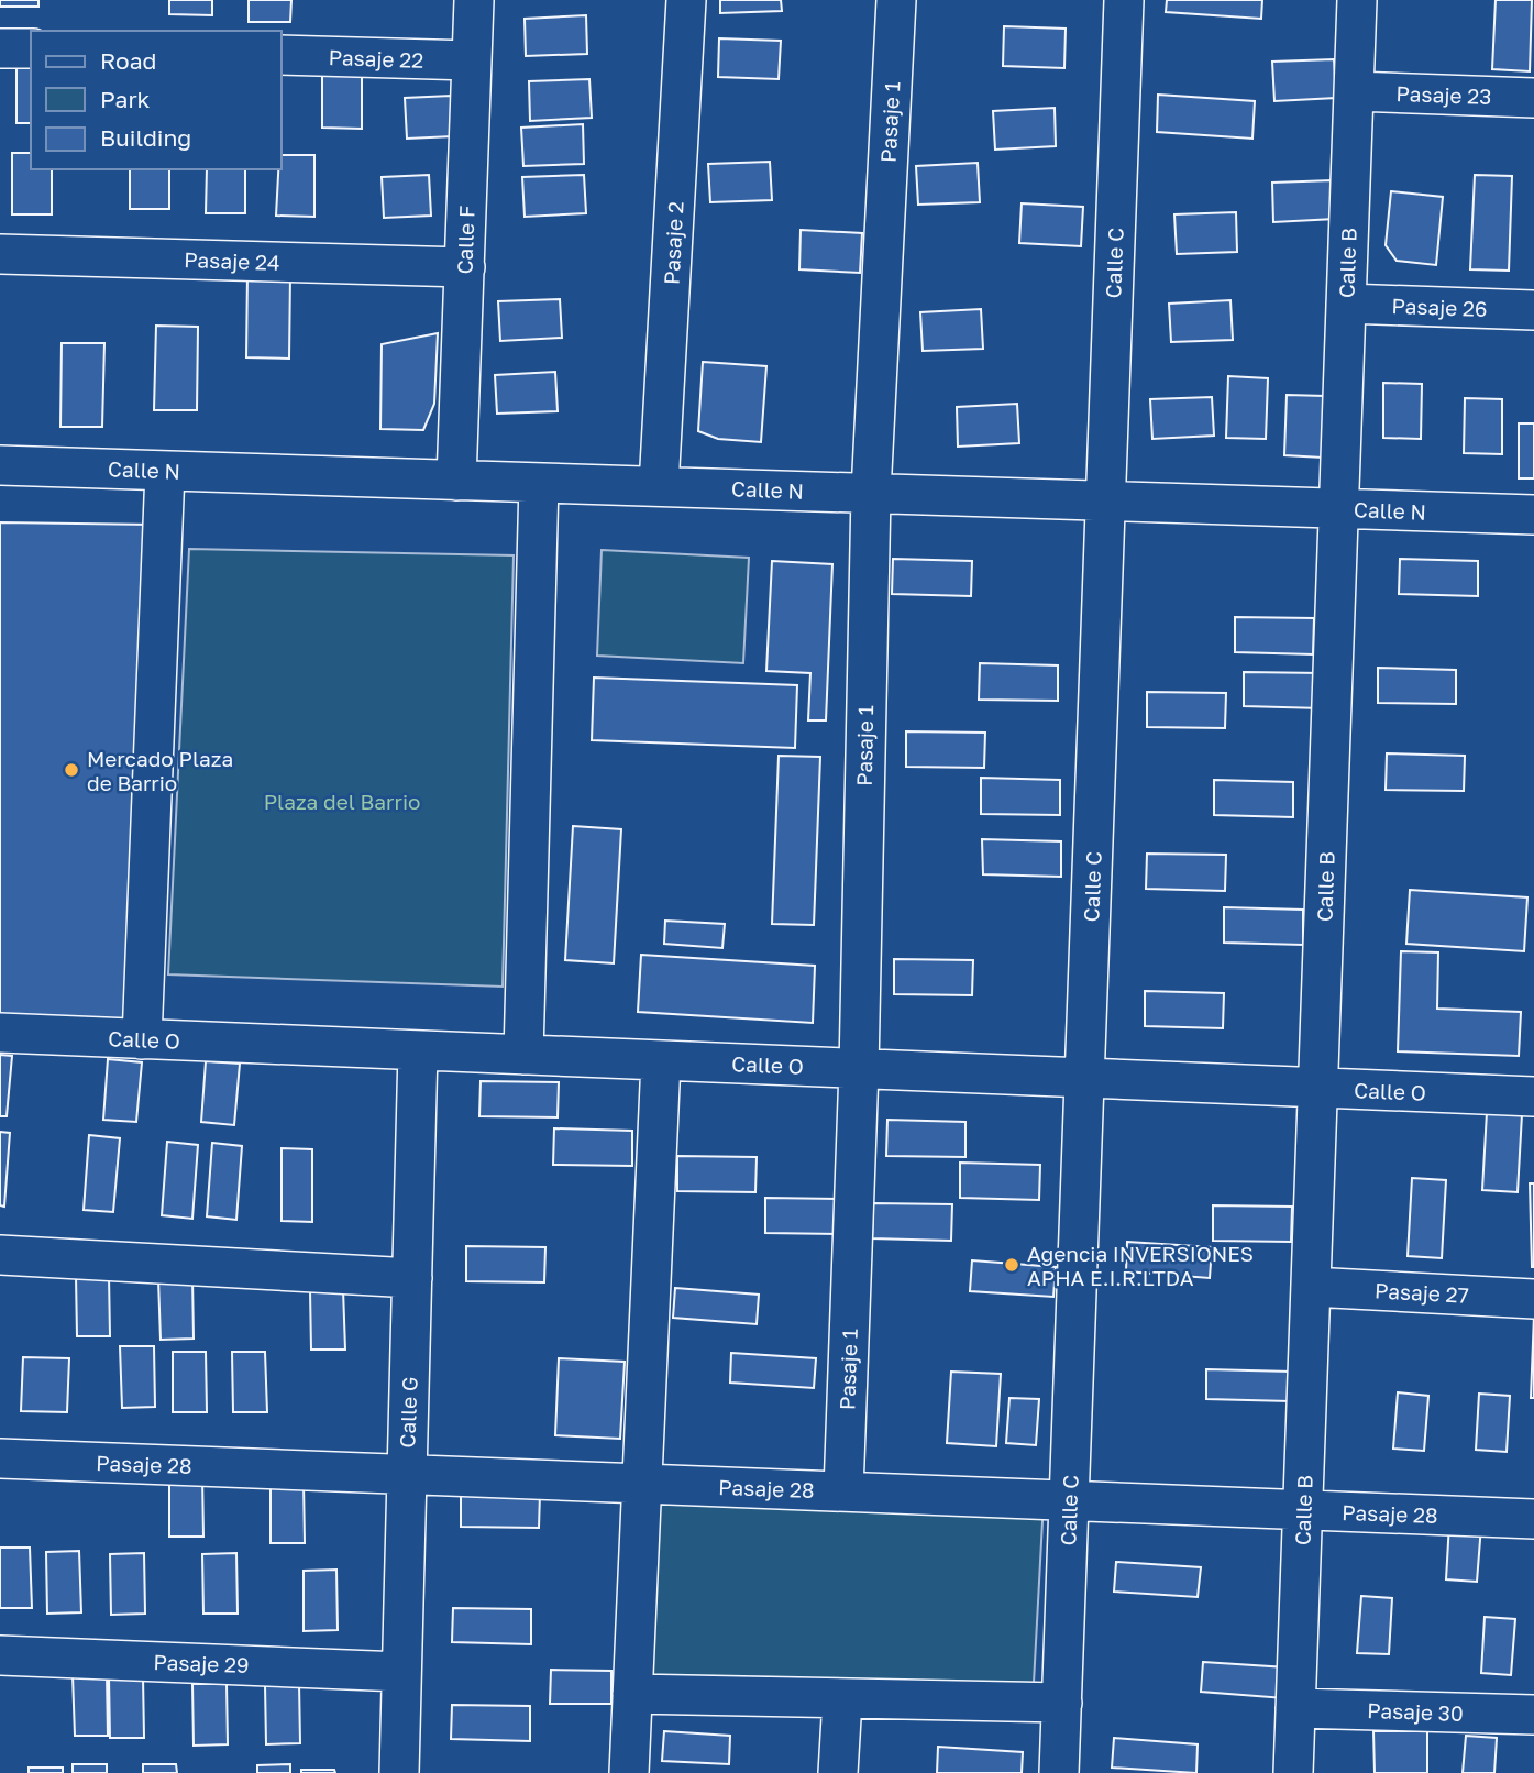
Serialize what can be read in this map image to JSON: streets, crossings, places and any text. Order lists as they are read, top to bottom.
{
  "streets": {
    "street": [
      "Pasaje 22",
      "Pasaje 23",
      "Pasaje 1",
      "Calle F",
      "Pasaje 2",
      "Pasaje 24",
      "Calle C",
      "Calle B",
      "Pasaje 26",
      "Calle N",
      "Calle O",
      "Pasaje 27",
      "Calle G",
      "Pasaje 28",
      "Pasaje 29",
      "Pasaje 30"
    ]
  },
  "crossings": [
    ["Pasaje 22", "Calle F"],
    ["Pasaje 23", "Calle B"],
    ["Pasaje 1", "Calle N"],
    ["Pasaje 1", "Calle O"],
    ["Pasaje 1", "Pasaje 28"],
    ["Calle F", "Pasaje 24"],
    ["Calle F", "Calle N"],
    ["Pasaje 2", "Calle N"],
    ["Calle C", "Calle N"],
    ["Calle C", "Calle O"],
    ["Calle C", "Pasaje 28"],
    ["Calle B", "Pasaje 26"],
    ["Calle B", "Calle N"],
    ["Calle B", "Calle O"],
    ["Calle B", "Pasaje 27"],
    ["Calle B", "Pasaje 28"],
    ["Calle B", "Pasaje 30"],
    ["Calle O", "Calle G"],
    ["Calle G", "Pasaje 28"],
    ["Calle G", "Pasaje 29"]
  ],
  "parks": ["Plaza del Barrio"],
  "places": ["Mercado Plaza de Barrio", "Agencia INVERSIONES APHA E.I.R.LTDA"],
  "legend": ["Road", "Park", "Building"]
}
